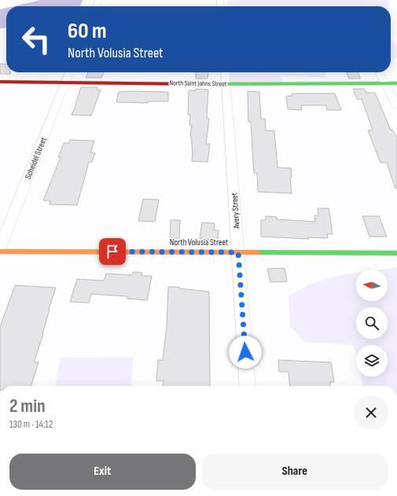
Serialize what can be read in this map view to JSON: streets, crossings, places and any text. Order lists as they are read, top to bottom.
{
  "streets": {
    "street": [
      "North Saint Johns Street",
      "Scheidel Street",
      "Avery Street",
      "North Volusia Street"
    ]
  },
  "crossings": [
    ["North Saint Johns Street", "Scheidel Street"],
    ["North Saint Johns Street", "Avery Street"],
    ["Avery Street", "North Volusia Street"]
  ],
  "north": "left",
  "page": {
    "turn": ["60 m", "North Volusia Street"],
    "heading": ["2 min", "130 m · 14:12"],
    "buttons": ["Exit", "Share"]
  }
}
